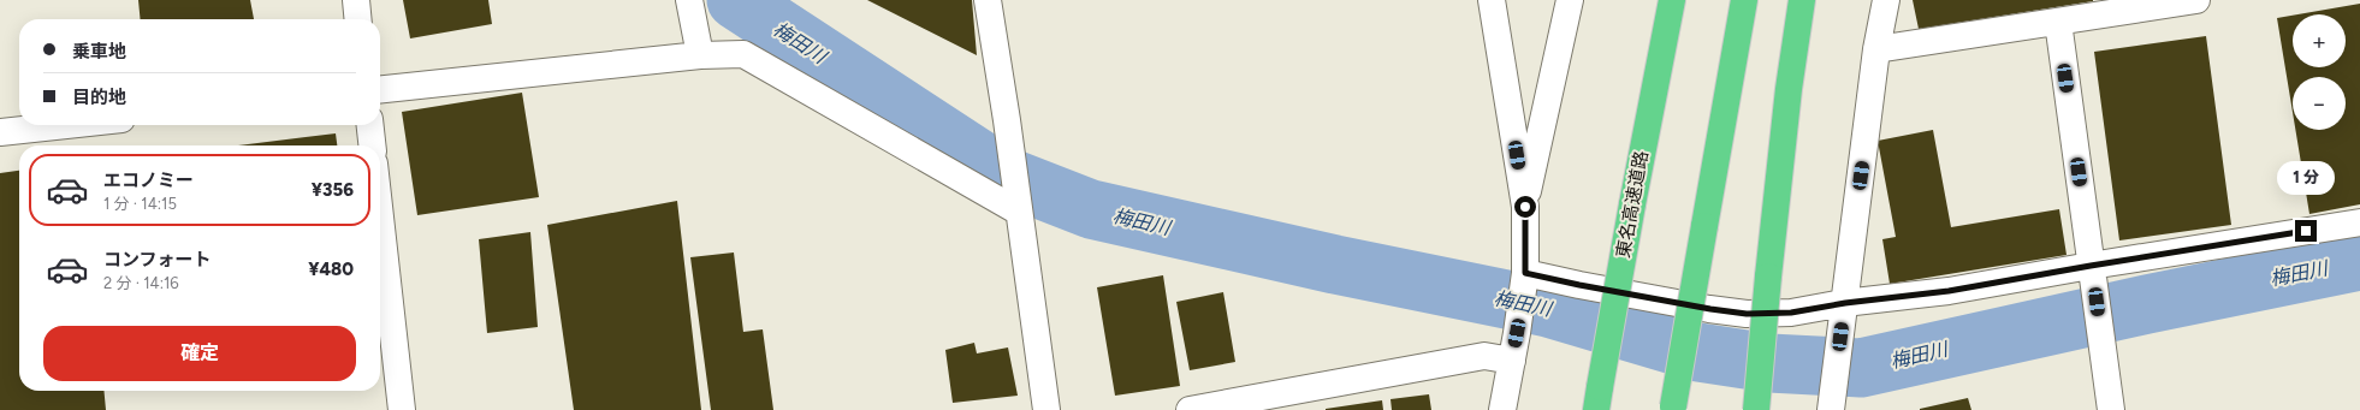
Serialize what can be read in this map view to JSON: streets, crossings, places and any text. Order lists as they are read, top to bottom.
{
  "streets": {
    "highway": ["東名高速道路"]
  },
  "water": ["梅田川"],
  "page": {
    "map_buttons": ["+", "−"],
    "banner": ["乗車地", "目的地"],
    "list": [
      {
        "name": "エコノミー",
        "note": "1 分 · 14:15",
        "value": "¥356"
      },
      {
        "name": "コンフォート",
        "note": "2 分 · 14:16",
        "value": "¥480"
      }
    ],
    "bubble": "1 分",
    "buttons": "確定"
  }
}
